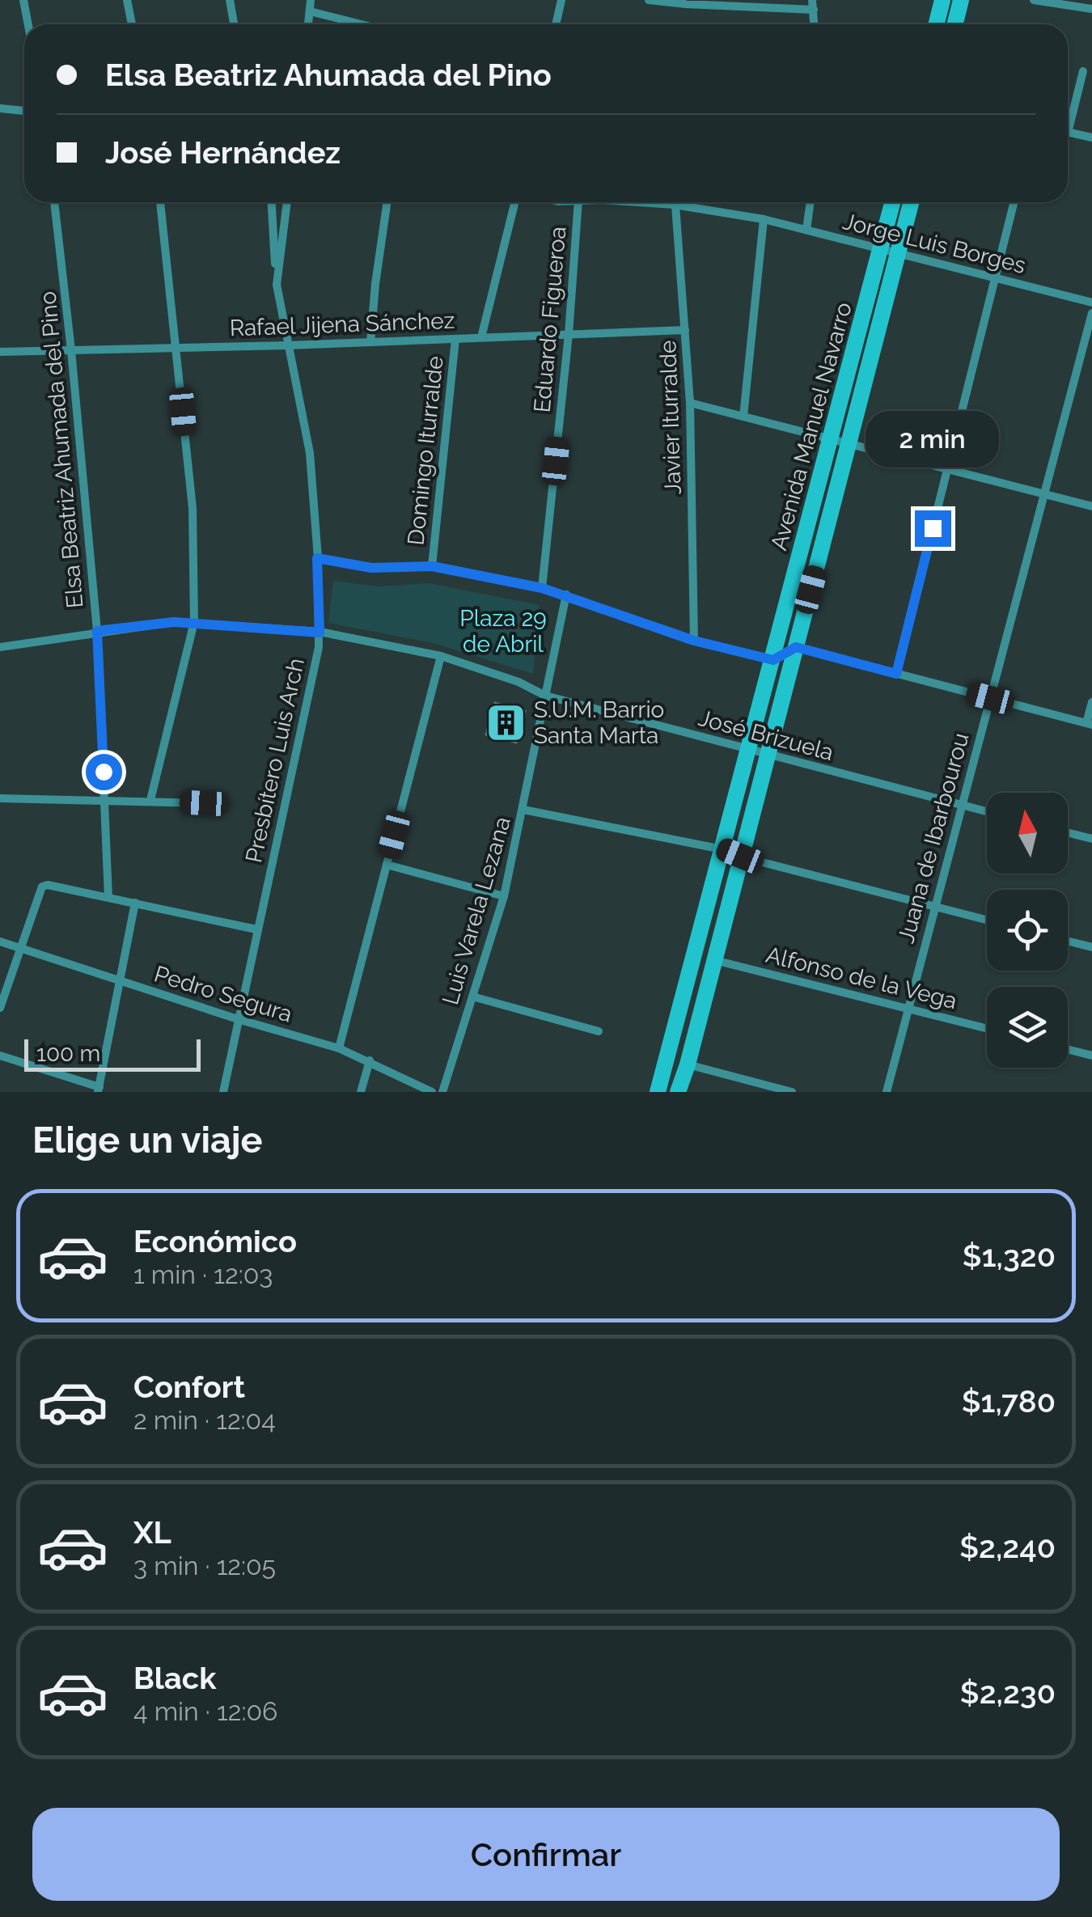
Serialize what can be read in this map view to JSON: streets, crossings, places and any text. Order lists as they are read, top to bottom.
{
  "streets": {
    "main road": ["Avenida Manuel Navarro"],
    "street": [
      "Jorge Luis Borges",
      "Eduardo Figueroa",
      "Rafael Jijena Sánchez",
      "Javier Iturralde",
      "Elsa Beatriz Ahumada del Pino",
      "Domingo Iturralde",
      "José Brizuela",
      "Presbítero Luis Arch",
      "Juana de Ibarbourou",
      "Luis Varela Lezana",
      "Alfonso de la Vega",
      "Pedro Segura"
    ]
  },
  "crossings": [
    ["Jorge Luis Borges", "Avenida Manuel Navarro"],
    ["Eduardo Figueroa", "Rafael Jijena Sánchez"],
    ["Rafael Jijena Sánchez", "Javier Iturralde"],
    ["Rafael Jijena Sánchez", "Elsa Beatriz Ahumada del Pino"],
    ["Rafael Jijena Sánchez", "Domingo Iturralde"],
    ["Rafael Jijena Sánchez", "Presbítero Luis Arch"],
    ["Avenida Manuel Navarro", "José Brizuela"],
    ["Avenida Manuel Navarro", "Alfonso de la Vega"],
    ["Elsa Beatriz Ahumada del Pino", "José Brizuela"],
    ["José Brizuela", "Presbítero Luis Arch"],
    ["José Brizuela", "Juana de Ibarbourou"],
    ["José Brizuela", "Luis Varela Lezana"],
    ["Presbítero Luis Arch", "Pedro Segura"],
    ["Juana de Ibarbourou", "Alfonso de la Vega"]
  ],
  "parks": ["Plaza 29 de Abril"],
  "places": {
    "building": ["S.U.M. Barrio Santa Marta"]
  },
  "scale_bar": "100 m",
  "north": "top",
  "page": {
    "banner": ["Elsa Beatriz Ahumada del Pino", "José Hernández"],
    "bubble": "2 min",
    "scale": "100 m",
    "heading": "Elige un viaje",
    "list": [
      {
        "name": "Económico",
        "note": "1 min · 12:03",
        "value": "$1,320"
      },
      {
        "name": "Confort",
        "note": "2 min · 12:04",
        "value": "$1,780"
      },
      {
        "name": "XL",
        "note": "3 min · 12:05",
        "value": "$2,240"
      },
      {
        "name": "Black",
        "note": "4 min · 12:06",
        "value": "$2,230"
      }
    ],
    "buttons": "Confirmar"
  }
}
